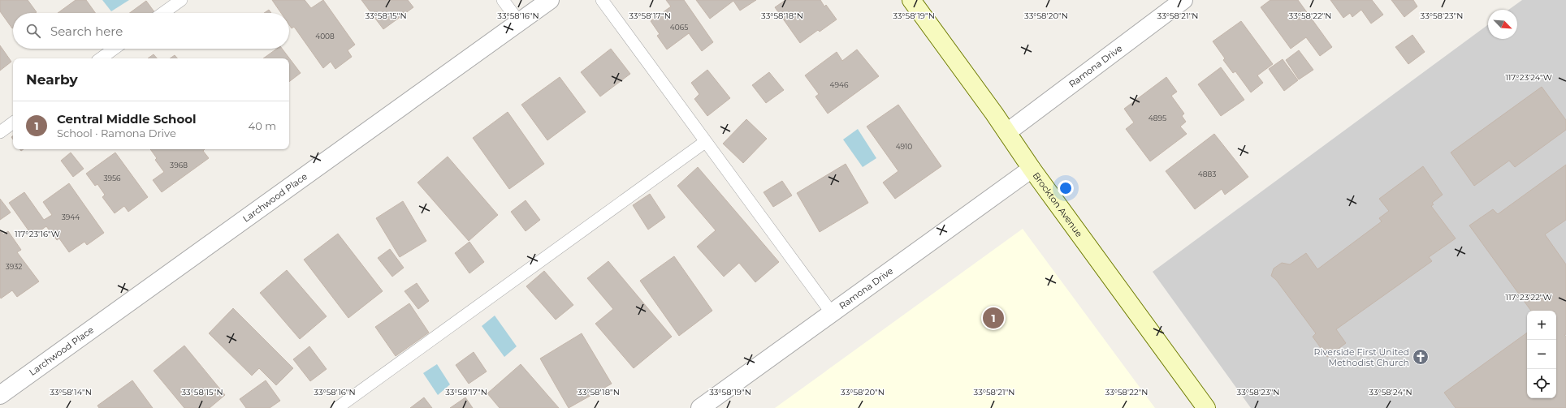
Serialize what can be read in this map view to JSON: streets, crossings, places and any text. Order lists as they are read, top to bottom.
{
  "streets": {
    "main road": ["Brockton Avenue"],
    "street": ["Ramona Drive", "Larchwood Place"]
  },
  "crossings": [
    ["Ramona Drive", "Brockton Avenue"]
  ],
  "places": {
    "church": ["Riverside First United Methodist Church"]
  },
  "house_numbers": [
    "4065",
    "4008",
    "4946",
    "4895",
    "4910",
    "3968",
    "4883",
    "3956",
    "3944",
    "3932"
  ],
  "north": "bottom right",
  "page": {
    "search": "Search here",
    "heading": "Nearby",
    "list": [
      {
        "mark": "1",
        "name": "Central Middle School",
        "note": "School · Ramona Drive",
        "value": "40 m"
      }
    ],
    "pins": "1",
    "map_buttons": ["+", "−"]
  },
  "coordinates": [
    "33°58'15\"N",
    "33°58'16\"N",
    "33°58'17\"N",
    "33°58'18\"N",
    "33°58'19\"N",
    "33°58'20\"N",
    "33°58'23\"N",
    "33°58'21\"N",
    "33°58'22\"N",
    "117°23'24\"W",
    "117°23'16\"W",
    "117°23'22\"W",
    "33°58'14\"N",
    "33°58'24\"N"
  ]
}
